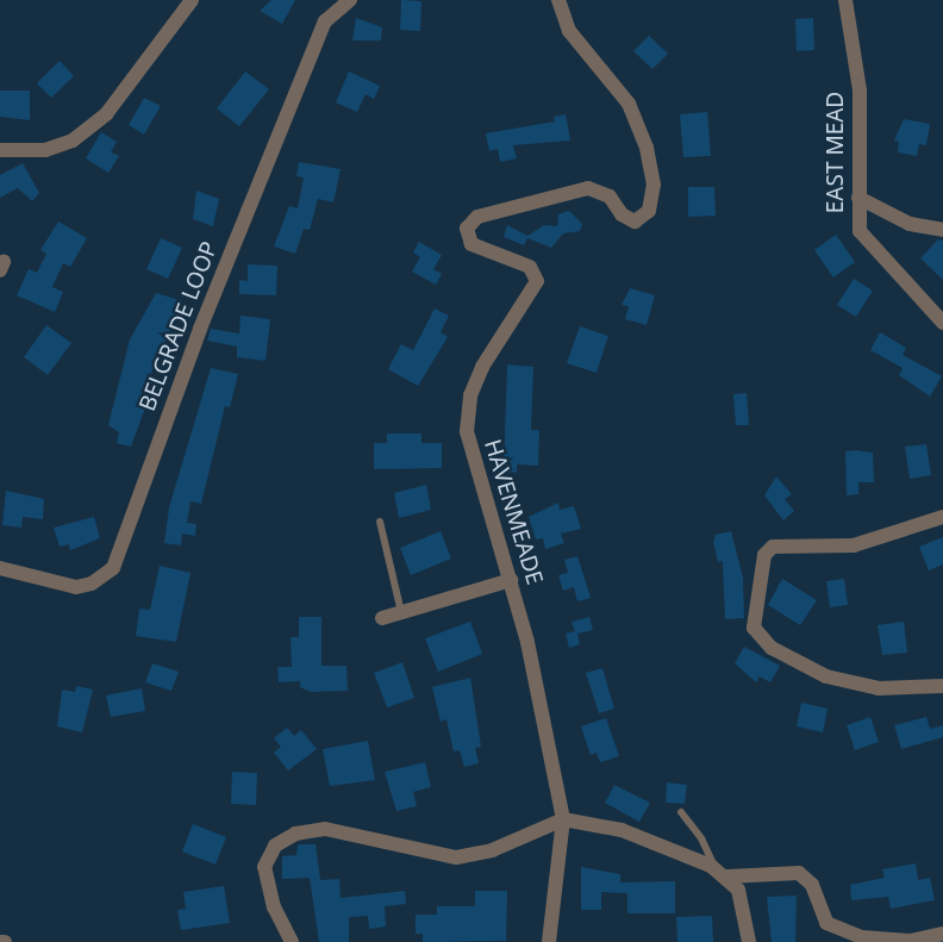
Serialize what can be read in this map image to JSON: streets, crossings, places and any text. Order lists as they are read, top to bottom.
{
  "streets": {
    "street": ["EAST MEAD", "BELGRADE LOOP", "HAVENMEADE"]
  }
}
